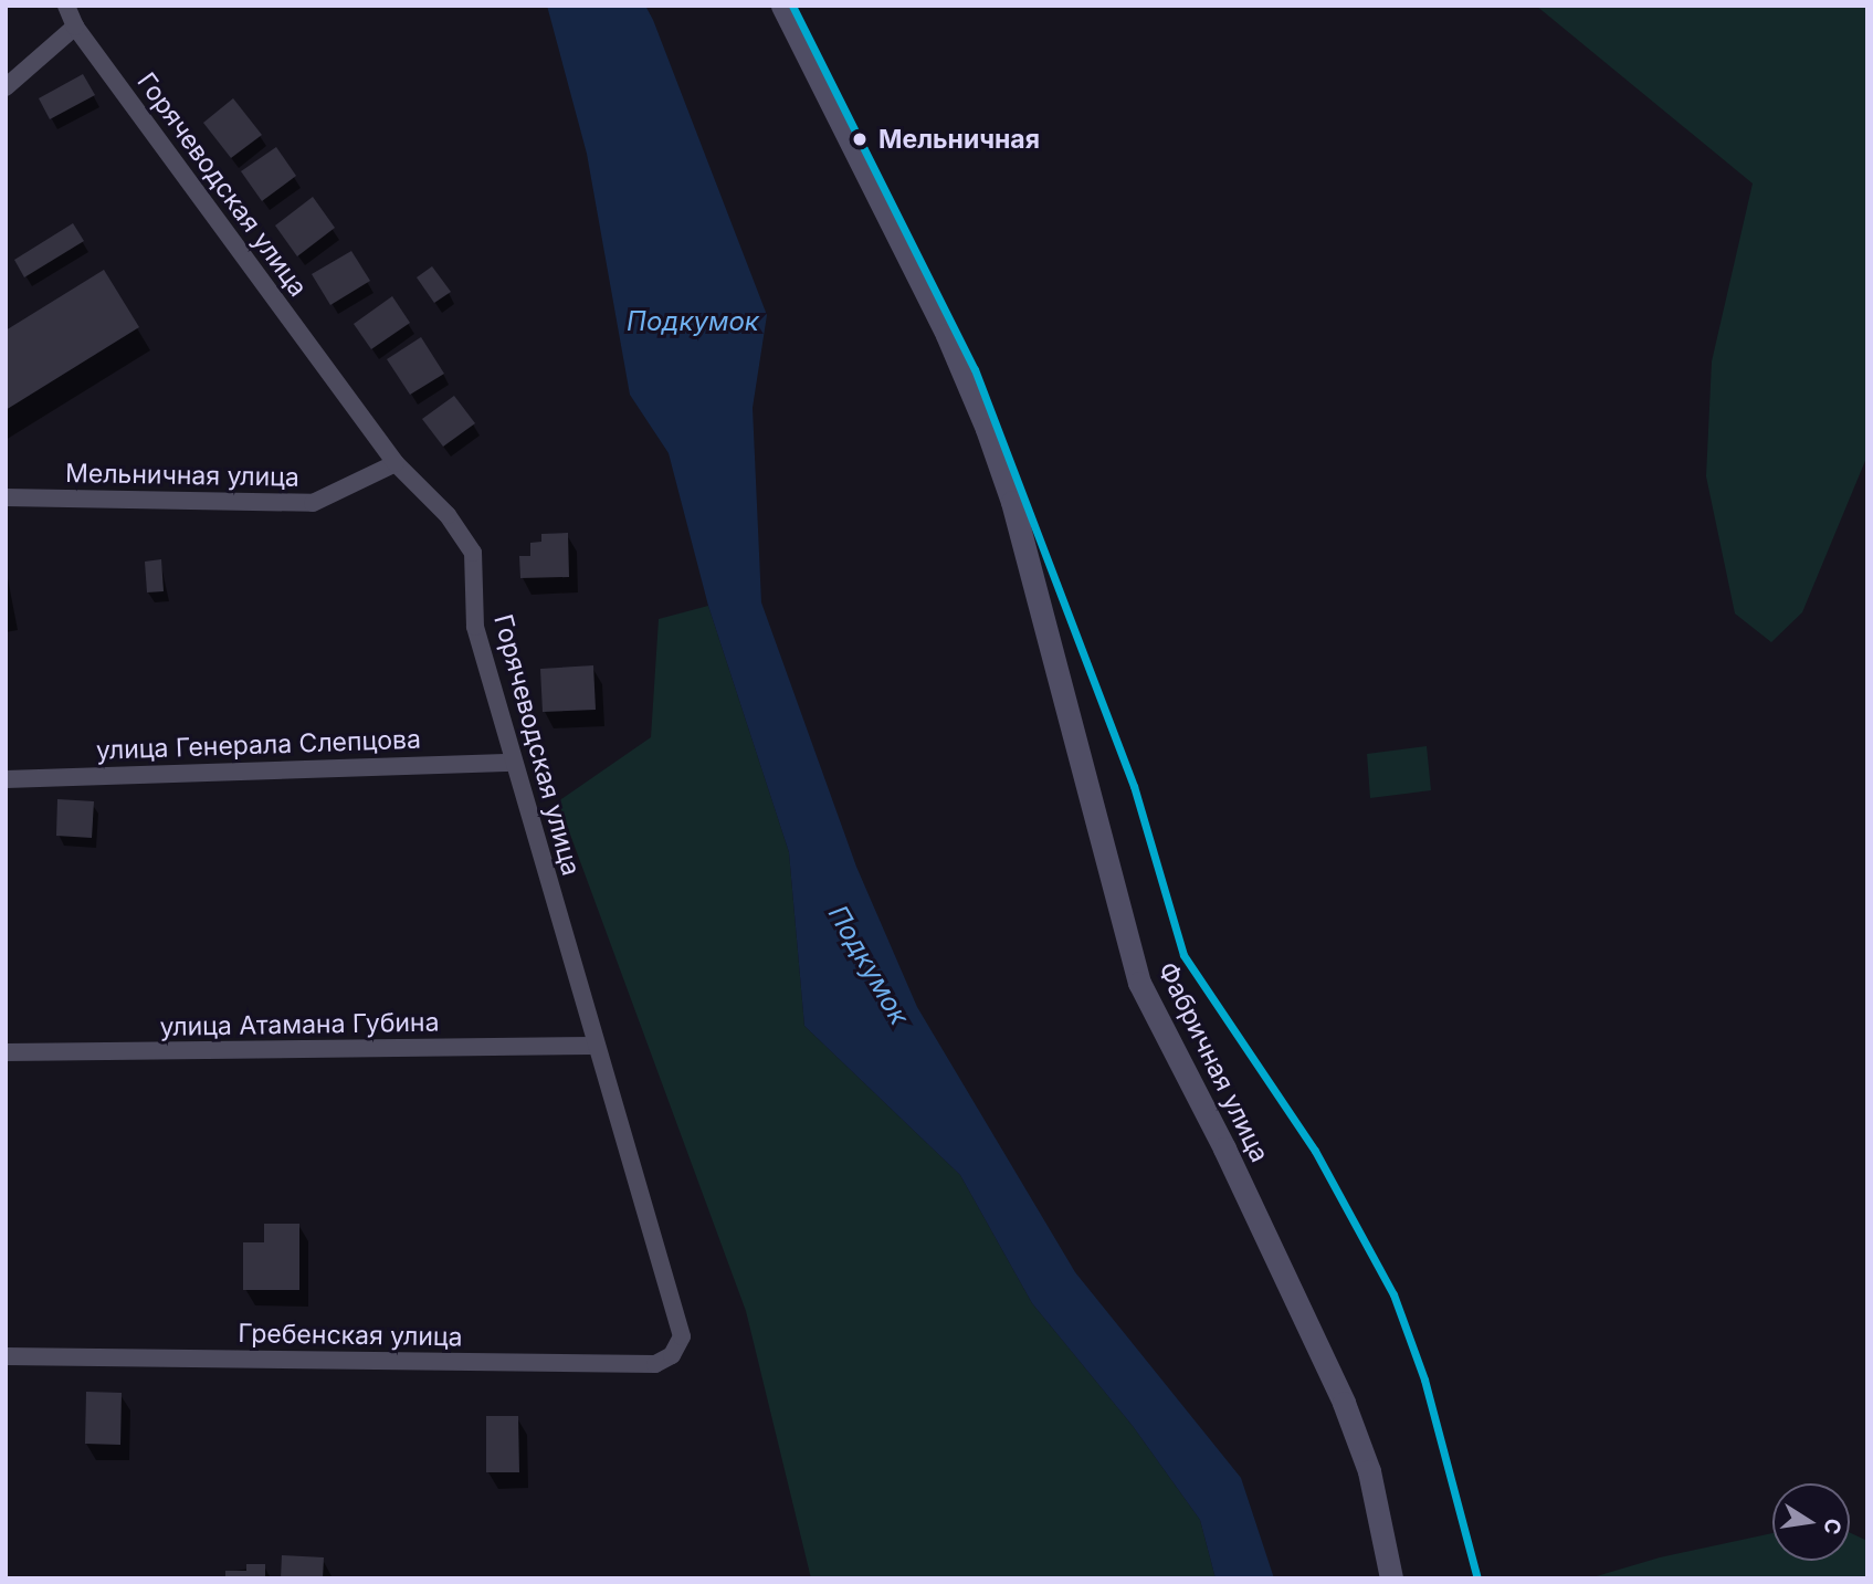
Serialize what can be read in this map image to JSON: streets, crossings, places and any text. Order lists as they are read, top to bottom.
{
  "streets": {
    "main road": ["Фабричная улица"],
    "street": [
      "Горячеводская улица",
      "Мельничная улица",
      "улица Генерала Слепцова",
      "улица Атамана Губина",
      "Гребенская улица"
    ]
  },
  "crossings": [
    ["Горячеводская улица", "Мельничная улица"],
    ["Горячеводская улица", "улица Генерала Слепцова"],
    ["Горячеводская улица", "улица Атамана Губина"],
    ["Горячеводская улица", "Гребенская улица"]
  ],
  "water": ["Подкумок"],
  "places": ["Мельничная"],
  "north": "right"
}
